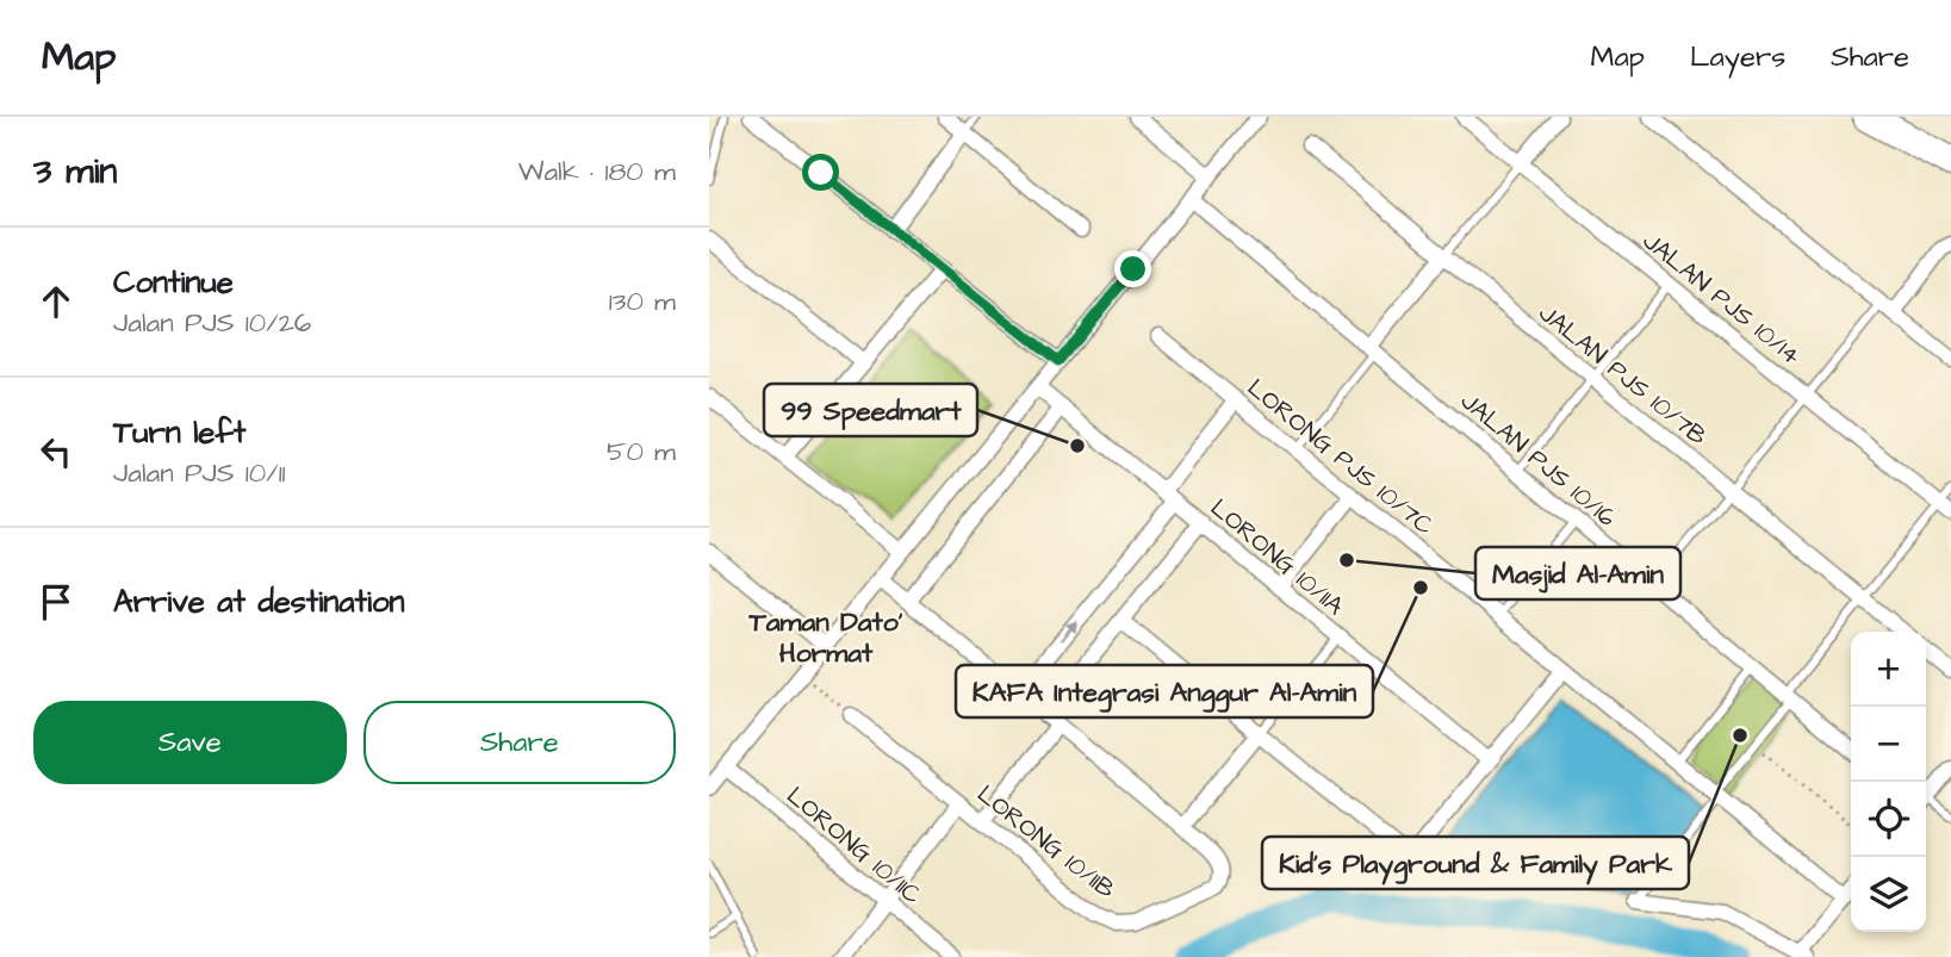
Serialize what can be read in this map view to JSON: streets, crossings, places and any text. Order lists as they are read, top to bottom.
{
  "streets": {
    "street": [
      "JALAN PJS 10/14",
      "JALAN PJS 10/7B",
      "LORONG PJS 10/7C",
      "JALAN PJS 10/16",
      "LORONG 10/11A",
      "LORONG 10/11B",
      "LORONG 10/11C"
    ]
  },
  "districts": ["Taman Dato' Hormat"],
  "places": [
    "99 Speedmart",
    "Masjid Al-Amin",
    "KAFA Integrasi Anggur Al-Amin",
    "Kid's Playground & Family Park"
  ],
  "page": {
    "header": "Map",
    "nav": ["Map", "Layers", "Share"],
    "heading": ["3 min", "Walk · 180 m"],
    "list": [
      ["Continue", "Jalan PJS 10/26", "130 m"],
      ["Turn left", "Jalan PJS 10/11", "50 m"],
      "Arrive at destination"
    ],
    "map_buttons": ["+", "−"],
    "buttons": ["Save", "Share"]
  }
}
